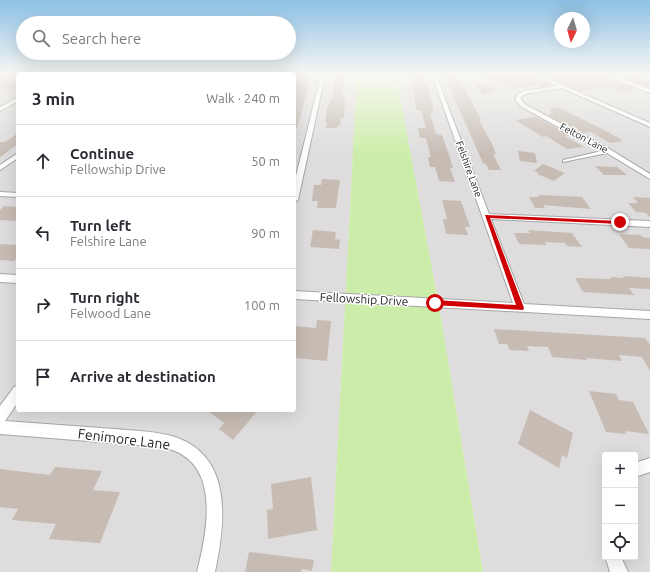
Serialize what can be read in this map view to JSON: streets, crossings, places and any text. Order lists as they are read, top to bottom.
{
  "streets": {
    "street": [
      "Felton Lane",
      "Felshire Lane",
      "Fellowship Drive",
      "Fenimore Lane"
    ]
  },
  "crossings": [
    ["Felshire Lane", "Fellowship Drive"]
  ],
  "north": "bottom",
  "page": {
    "search": "Search here",
    "heading": ["3 min", "Walk · 240 m"],
    "list": [
      ["Continue", "Fellowship Drive", "50 m"],
      ["Turn left", "Felshire Lane", "90 m"],
      ["Turn right", "Felwood Lane", "100 m"],
      "Arrive at destination"
    ],
    "map_buttons": ["+", "−"]
  }
}
